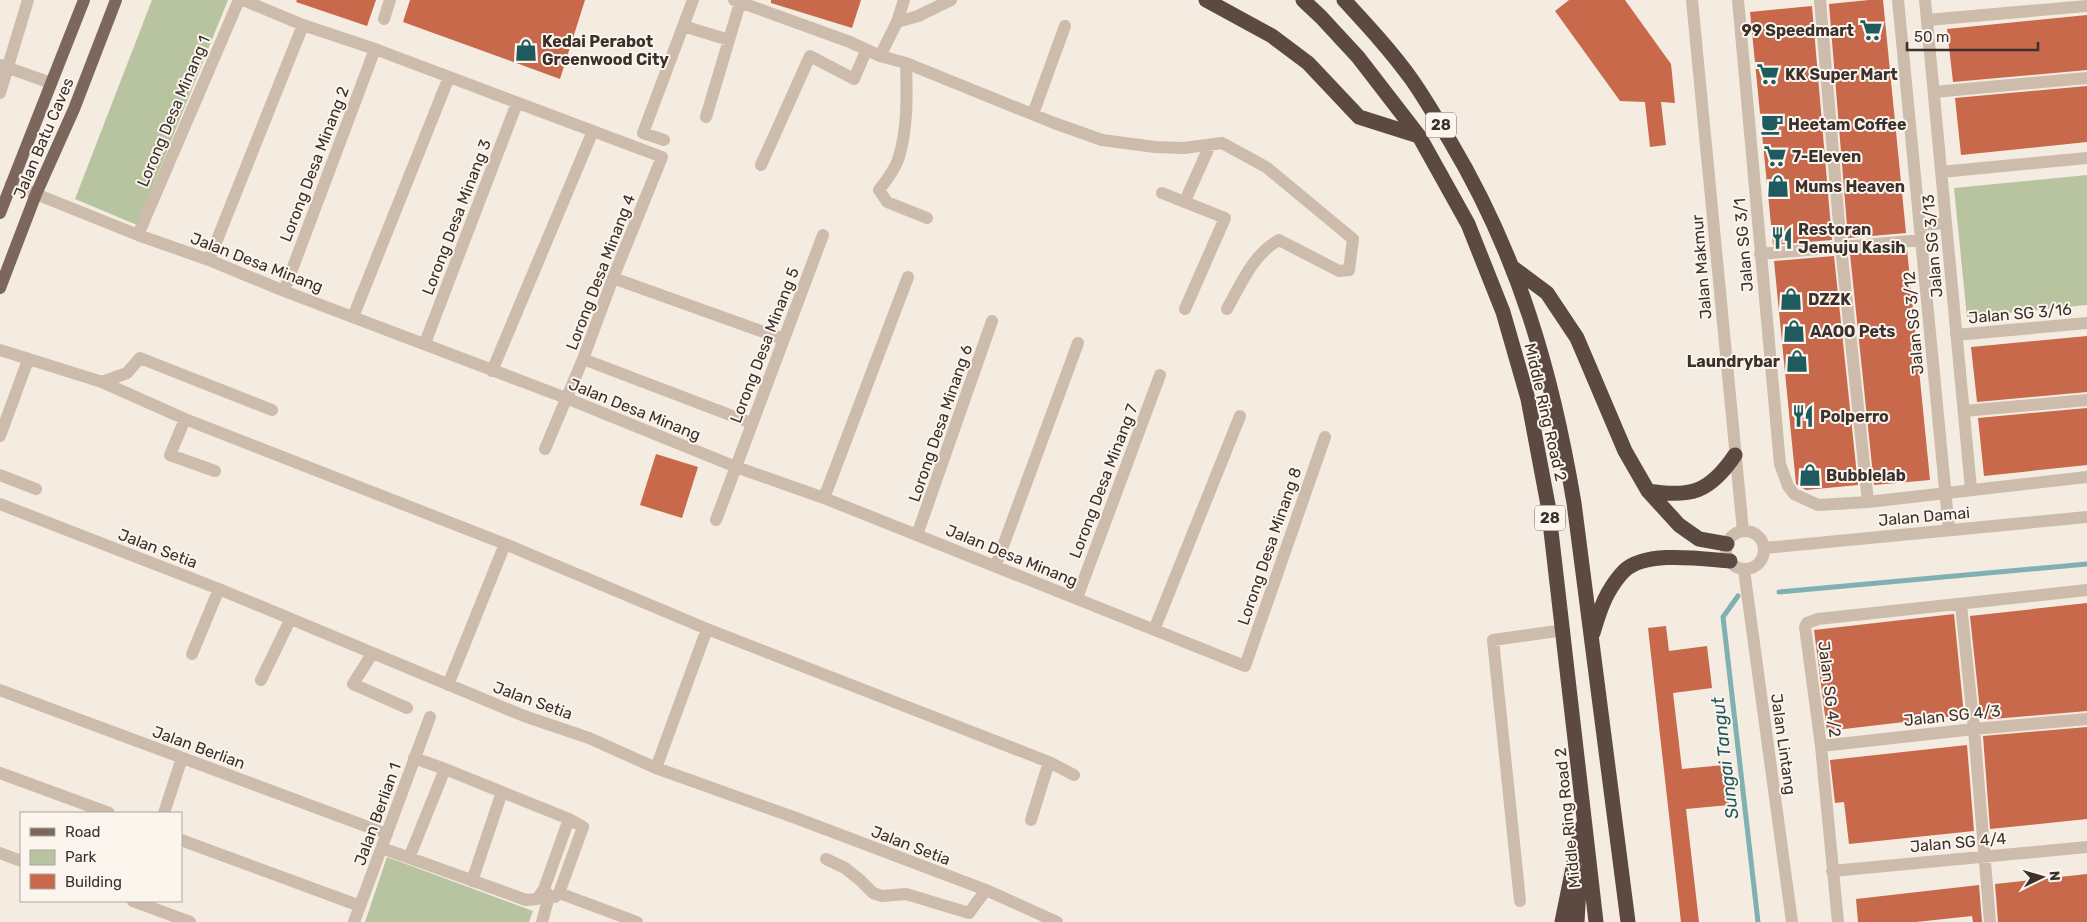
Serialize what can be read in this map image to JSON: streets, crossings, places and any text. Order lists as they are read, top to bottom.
{
  "streets": {
    "highway": ["28", "Middle Ring Road 2"],
    "main road": ["Jalan Batu Caves"],
    "street": [
      "Lorong Desa Minang 1",
      "Lorong Desa Minang 2",
      "Lorong Desa Minang 3",
      "Jalan SG 3/1",
      "Jalan SG 3/13",
      "Jalan Desa Minang",
      "Jalan Makmur",
      "Lorong Desa Minang 4",
      "Jalan SG 3/16",
      "Jalan SG 3/12",
      "Lorong Desa Minang 5",
      "Lorong Desa Minang 6",
      "Lorong Desa Minang 7",
      "Jalan Damai",
      "Lorong Desa Minang 8",
      "Jalan Setia",
      "Jalan SG 4/2",
      "Jalan SG 4/3",
      "Jalan Lintang",
      "Jalan Berlian",
      "Jalan Berlian 1",
      "Jalan SG 4/4"
    ]
  },
  "crossings": [
    ["Lorong Desa Minang 1", "Jalan Desa Minang"],
    ["Jalan Batu Caves", "Jalan Desa Minang"],
    ["Lorong Desa Minang 2", "Jalan Desa Minang"],
    ["Lorong Desa Minang 3", "Jalan Desa Minang"],
    ["Jalan SG 3/13", "Jalan SG 3/16"],
    ["Jalan Desa Minang", "Lorong Desa Minang 4"],
    ["Jalan Desa Minang", "Lorong Desa Minang 5"],
    ["Jalan Desa Minang", "Lorong Desa Minang 6"],
    ["Jalan Desa Minang", "Lorong Desa Minang 7"],
    ["Jalan Desa Minang", "Lorong Desa Minang 8"],
    ["Jalan Makmur", "Jalan Damai"],
    ["Jalan Makmur", "Jalan Lintang"],
    ["Jalan SG 3/12", "Jalan Damai"],
    ["Jalan Damai", "Jalan Lintang"],
    ["Jalan SG 4/2", "Jalan SG 4/3"],
    ["Jalan SG 4/2", "Jalan SG 4/4"],
    ["Jalan Berlian", "Jalan Berlian 1"]
  ],
  "water": ["Sungai Tangut"],
  "places": {
    "supermarket": ["99 Speedmart", "KK Super Mart", "7-Eleven"],
    "shop": [
      "Kedai Perabot Greenwood City",
      "Mums Heaven",
      "DZZK",
      "AAOO Pets",
      "Laundrybar",
      "Bubblelab"
    ],
    "cafe": ["Heetam Coffee"],
    "restaurant": ["Restoran Jemuju Kasih", "Polperro"]
  },
  "legend": ["Road", "Park", "Building"],
  "scale_bar": "50 m",
  "north": "right"
}
